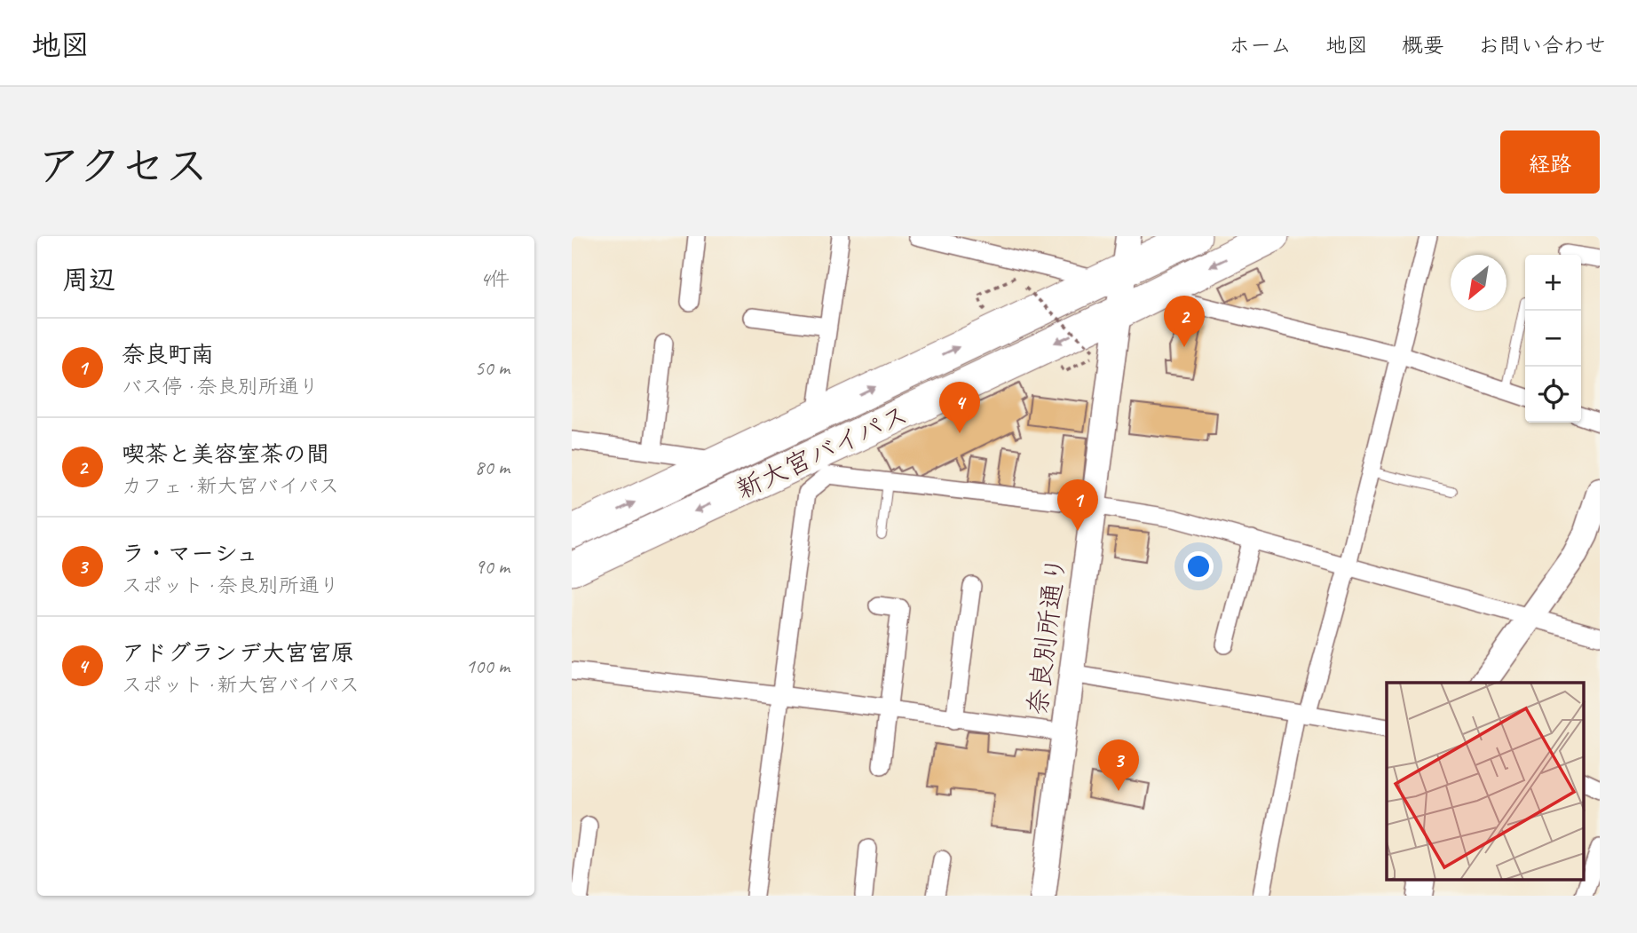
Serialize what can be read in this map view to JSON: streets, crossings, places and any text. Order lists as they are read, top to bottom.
{
  "streets": {
    "highway": ["新大宮バイパス"],
    "street": ["奈良別所通り"]
  },
  "crossings": [
    ["新大宮バイパス", "奈良別所通り"]
  ],
  "north": "bottom left",
  "page": {
    "header": "地図",
    "nav": [
      "ホーム",
      "地図",
      "概要",
      "お問い合わせ"
    ],
    "title": "アクセス",
    "buttons": "経路",
    "heading": ["周辺", "4件"],
    "map_buttons": ["+", "−"],
    "pins": [
      "2",
      "4",
      "1",
      "3"
    ],
    "list": [
      {
        "mark": "1",
        "name": "奈良町南",
        "note": "バス停 · 奈良別所通り",
        "value": "50 m"
      },
      {
        "mark": "2",
        "name": "喫茶と美容室茶の間",
        "note": "カフェ · 新大宮バイパス",
        "value": "80 m"
      },
      {
        "mark": "3",
        "name": "ラ・マーシュ",
        "note": "スポット · 奈良別所通り",
        "value": "90 m"
      },
      {
        "mark": "4",
        "name": "アドグランデ大宮宮原",
        "note": "スポット · 新大宮バイパス",
        "value": "100 m"
      }
    ]
  }
}
